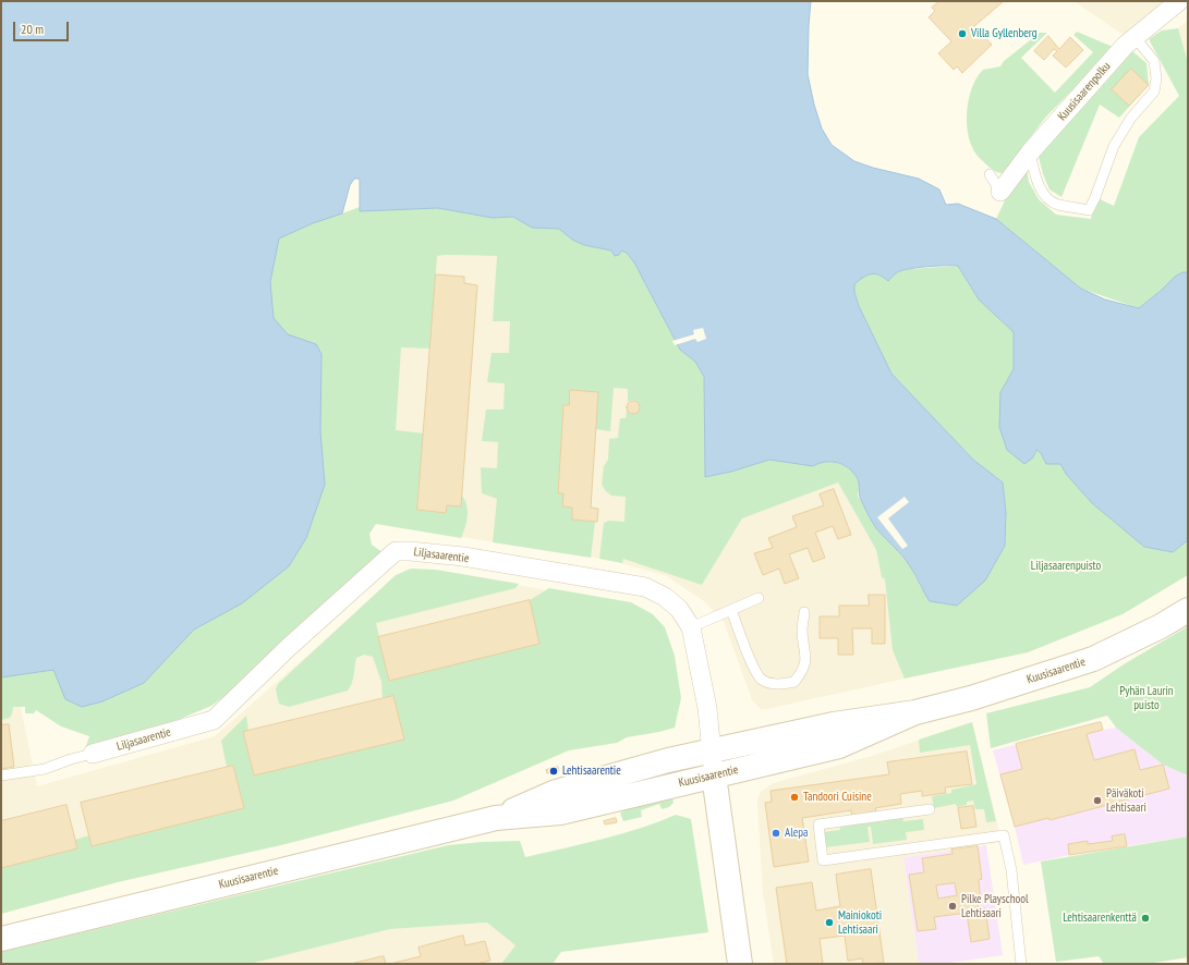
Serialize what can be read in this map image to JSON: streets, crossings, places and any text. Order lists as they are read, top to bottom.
{
  "streets": {
    "main road": ["Kuusisaarentie"],
    "street": ["Kuusisaarenpolku", "Liljasaarentie"]
  },
  "crossings": [
    ["Liljasaarentie", "Kuusisaarentie"]
  ],
  "parks": ["Liljasaarenpuisto", "Pyhän Laurin puisto"],
  "places": [
    "Villa Gyllenberg",
    "Lehtisaarentie",
    "Tandoori Cuisine",
    "Päiväkoti Lehtisaari",
    "Alepa",
    "Pilke Playschool Lehtisaari",
    "Lehtisaarenkenttä",
    "Mainiokoti Lehtisaari"
  ],
  "scale_bar": "20 m"
}
